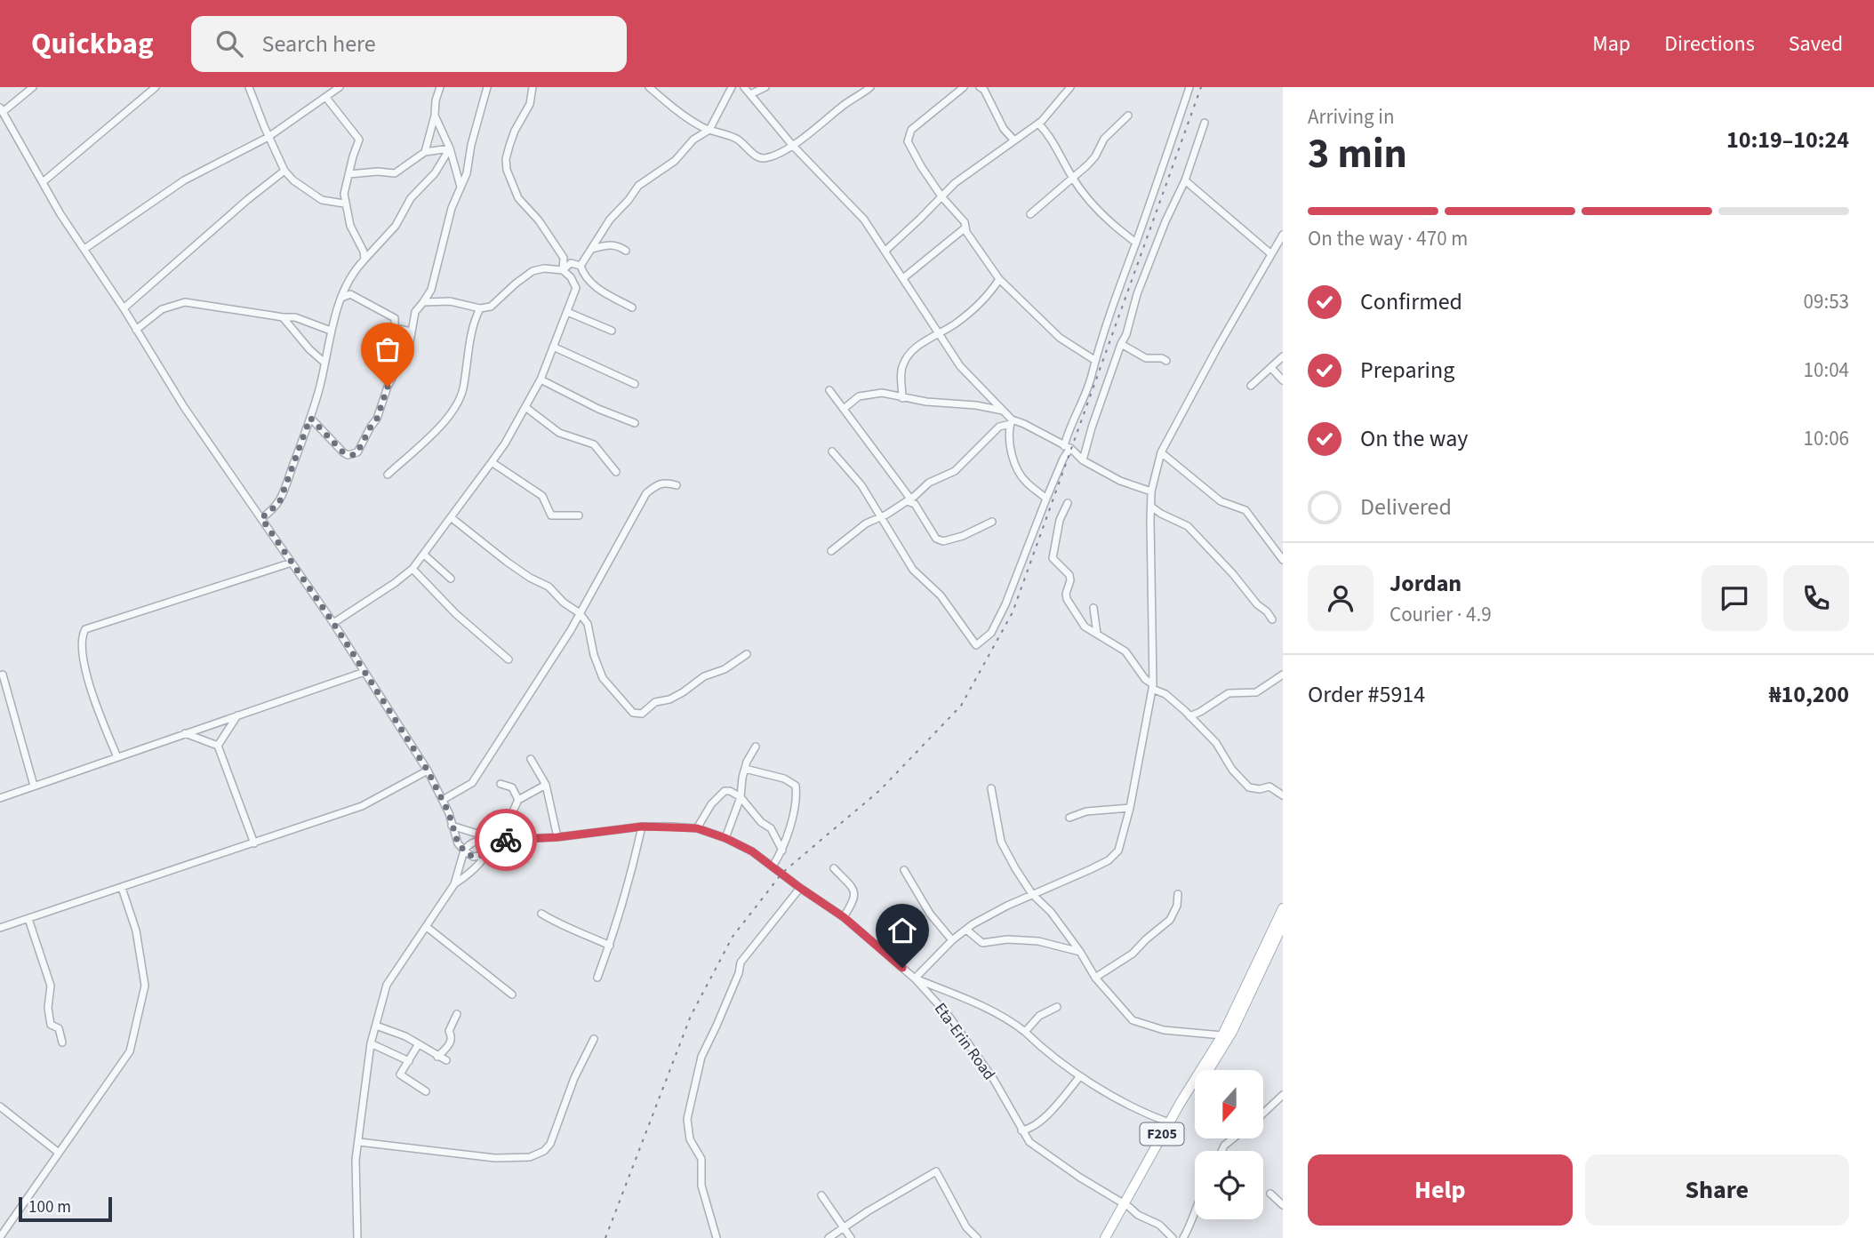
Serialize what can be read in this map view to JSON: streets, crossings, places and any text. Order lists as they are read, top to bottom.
{
  "streets": {
    "main road": ["F205"],
    "street": ["Eta-Erin Road"]
  },
  "crossings": [
    ["Eta-Erin Road", "F205"]
  ],
  "scale_bar": "100 m",
  "north": "bottom",
  "page": {
    "header": "Quickbag",
    "search": "Search here",
    "nav": ["Map", "Directions", "Saved"],
    "heading": ["3 min", "Arriving in", "10:19–10:24"],
    "panel": [
      "Jordan",
      "Courier · 4.9",
      "Order #5914",
      "₦10,200"
    ],
    "bar": "On the way · 470 m",
    "list": [
      ["Confirmed", "09:53"],
      ["Preparing", "10:04"],
      ["On the way", "10:06"],
      "Delivered"
    ],
    "buttons": ["Help", "Share"],
    "scale": "100 m"
  }
}
